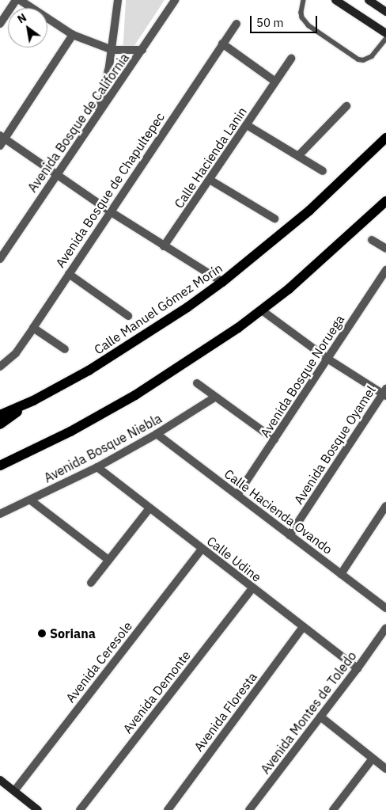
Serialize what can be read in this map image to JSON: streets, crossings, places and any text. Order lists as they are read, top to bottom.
{
  "streets": {
    "main road": ["Calle Manuel Gómez Morín"],
    "street": [
      "Avenida Bosque de California",
      "Calle Hacienda Lanin",
      "Avenida Bosque de Chapultepec",
      "Avenida Bosque Noruega",
      "Avenida Bosque Oyamel",
      "Avenida Bosque Niebla",
      "Calle Hacienda Ovando",
      "Calle Udine",
      "Avenida Ceresole",
      "Avenida Demonte",
      "Avenida Floresta",
      "Avenida Montes de Toledo"
    ]
  },
  "crossings": [
    ["Avenida Bosque Noruega", "Calle Hacienda Ovando"],
    ["Avenida Bosque Oyamel", "Calle Hacienda Ovando"],
    ["Avenida Bosque Niebla", "Calle Hacienda Ovando"],
    ["Avenida Bosque Niebla", "Calle Udine"],
    ["Calle Udine", "Avenida Ceresole"],
    ["Calle Udine", "Avenida Demonte"],
    ["Calle Udine", "Avenida Floresta"],
    ["Calle Udine", "Avenida Montes de Toledo"]
  ],
  "places": ["Soriana"],
  "scale_bar": "50 m",
  "north": "top left"
}
